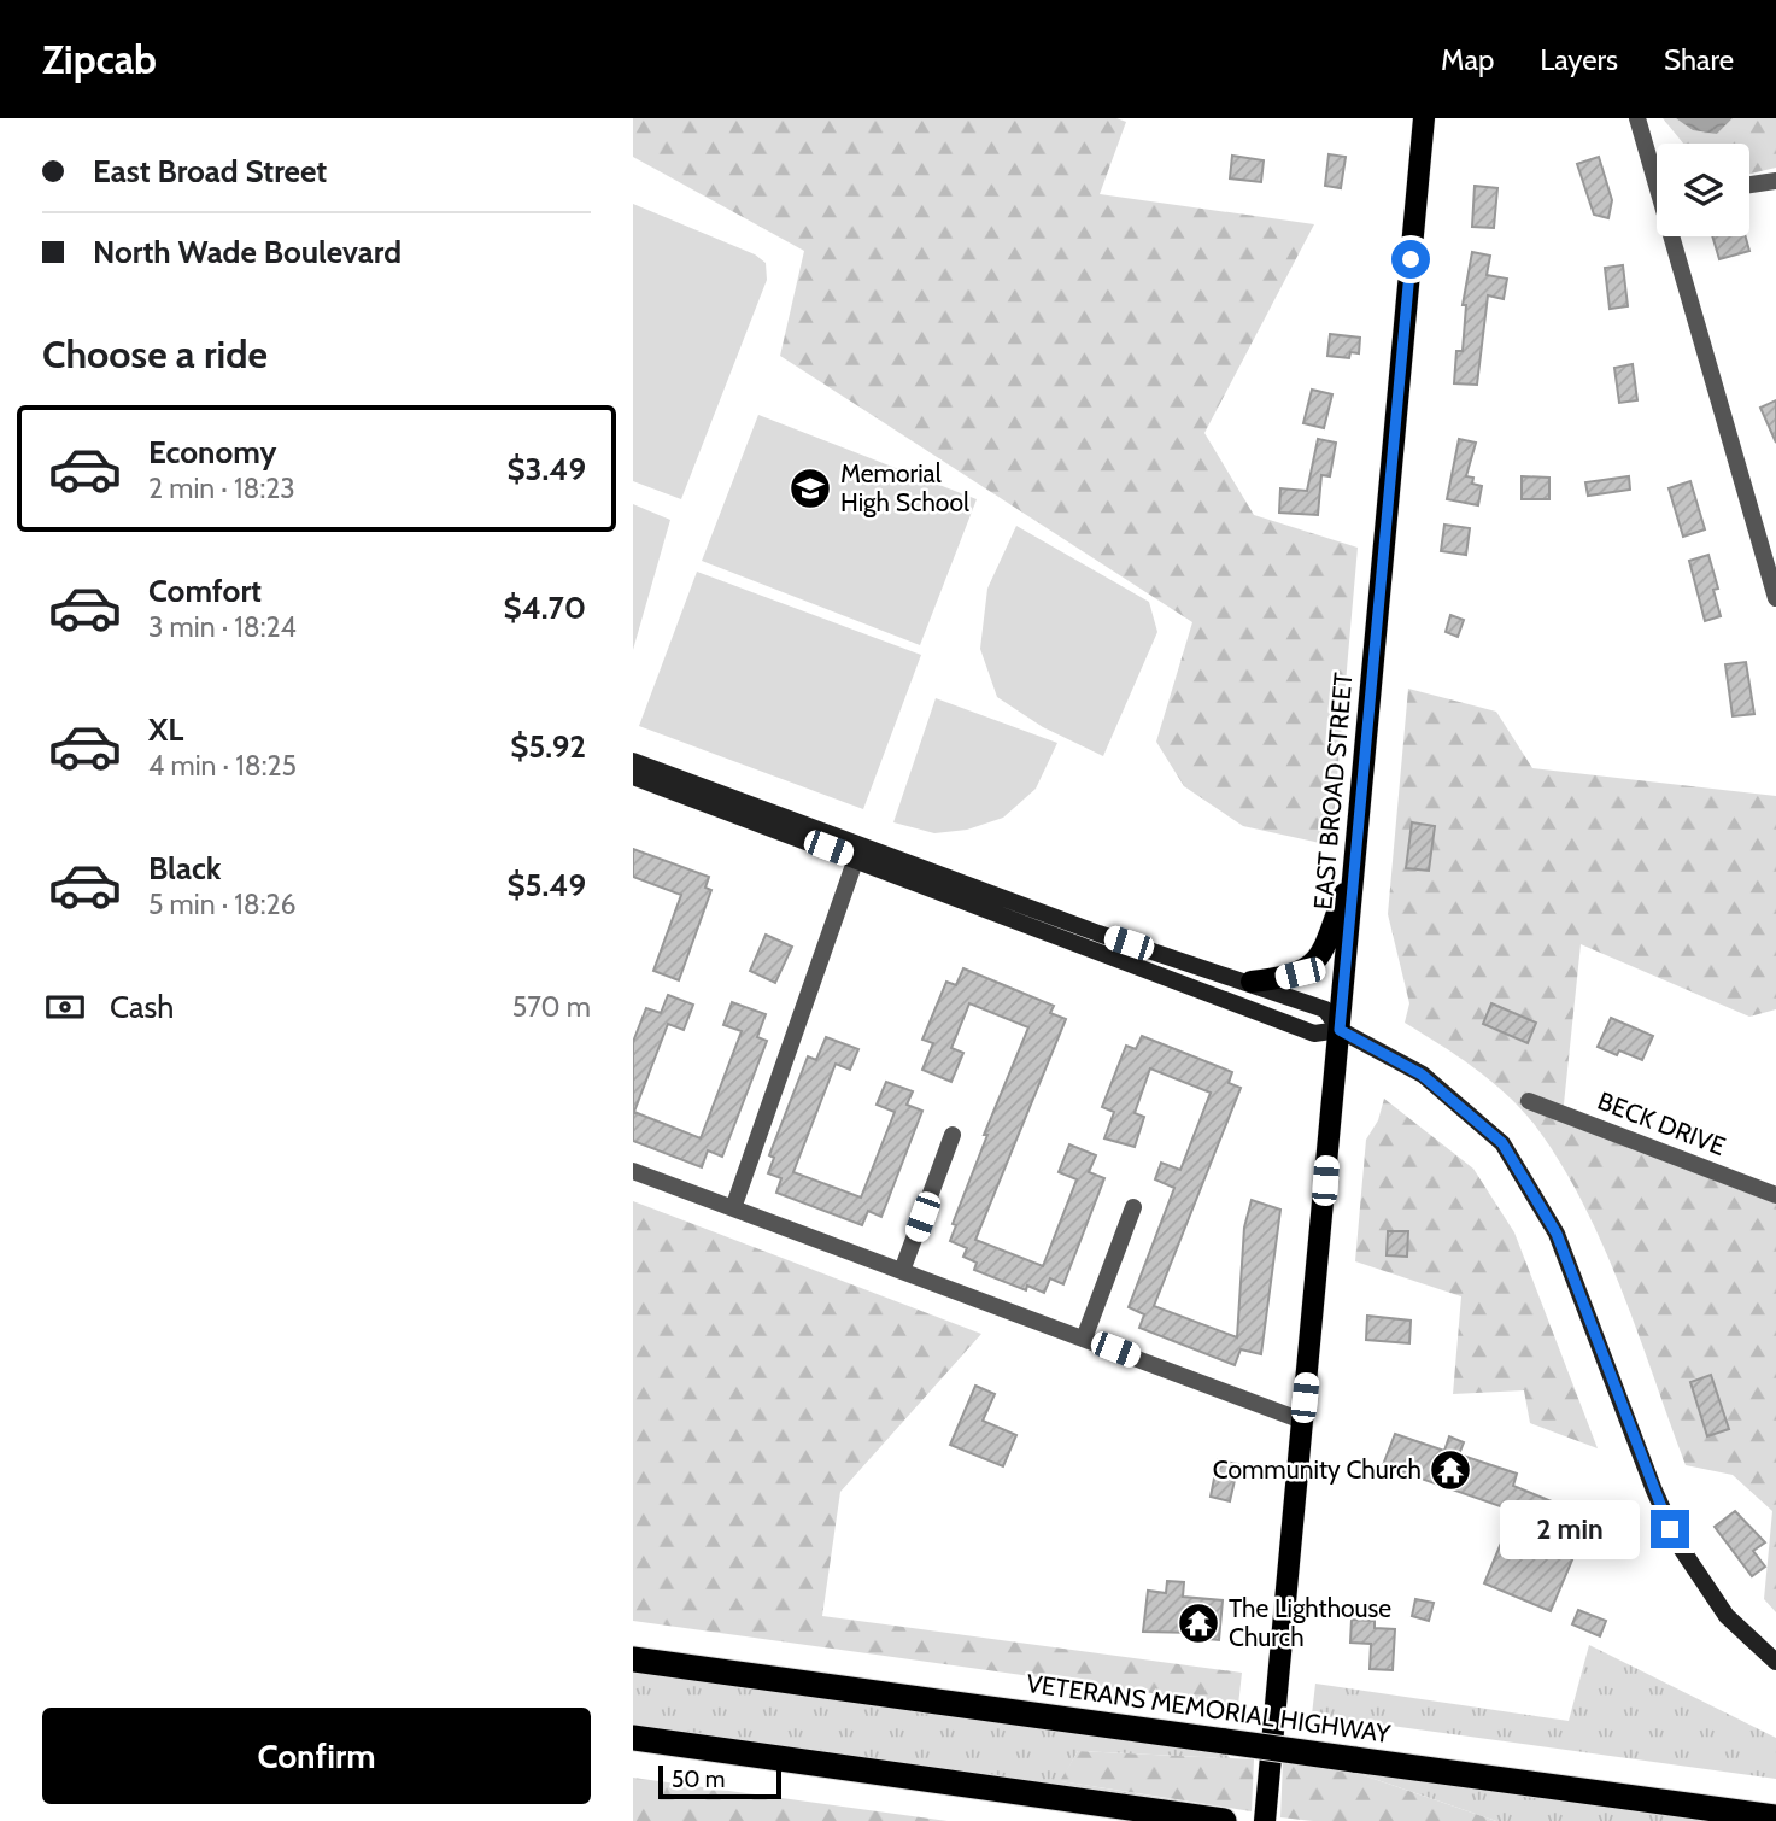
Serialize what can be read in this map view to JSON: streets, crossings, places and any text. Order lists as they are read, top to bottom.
{
  "streets": {
    "highway": ["VETERANS MEMORIAL HIGHWAY"],
    "main road": ["EAST BROAD STREET"],
    "street": ["BECK DRIVE"]
  },
  "places": {
    "school or university": ["Memorial High School"],
    "temple": ["Community Church", "The Lighthouse Church"]
  },
  "scale_bar": "50 m",
  "page": {
    "header": "Zipcab",
    "nav": ["Map", "Layers", "Share"],
    "banner": ["East Broad Street", "North Wade Boulevard"],
    "heading": "Choose a ride",
    "list": [
      {
        "name": "Economy",
        "note": "2 min · 18:23",
        "value": "$3.49"
      },
      {
        "name": "Comfort",
        "note": "3 min · 18:24",
        "value": "$4.70"
      },
      {
        "name": "XL",
        "note": "4 min · 18:25",
        "value": "$5.92"
      },
      {
        "name": "Black",
        "note": "5 min · 18:26",
        "value": "$5.49"
      }
    ],
    "pay": ["Cash", "570 m"],
    "bubble": "2 min",
    "buttons": "Confirm",
    "scale": "50 m"
  }
}
